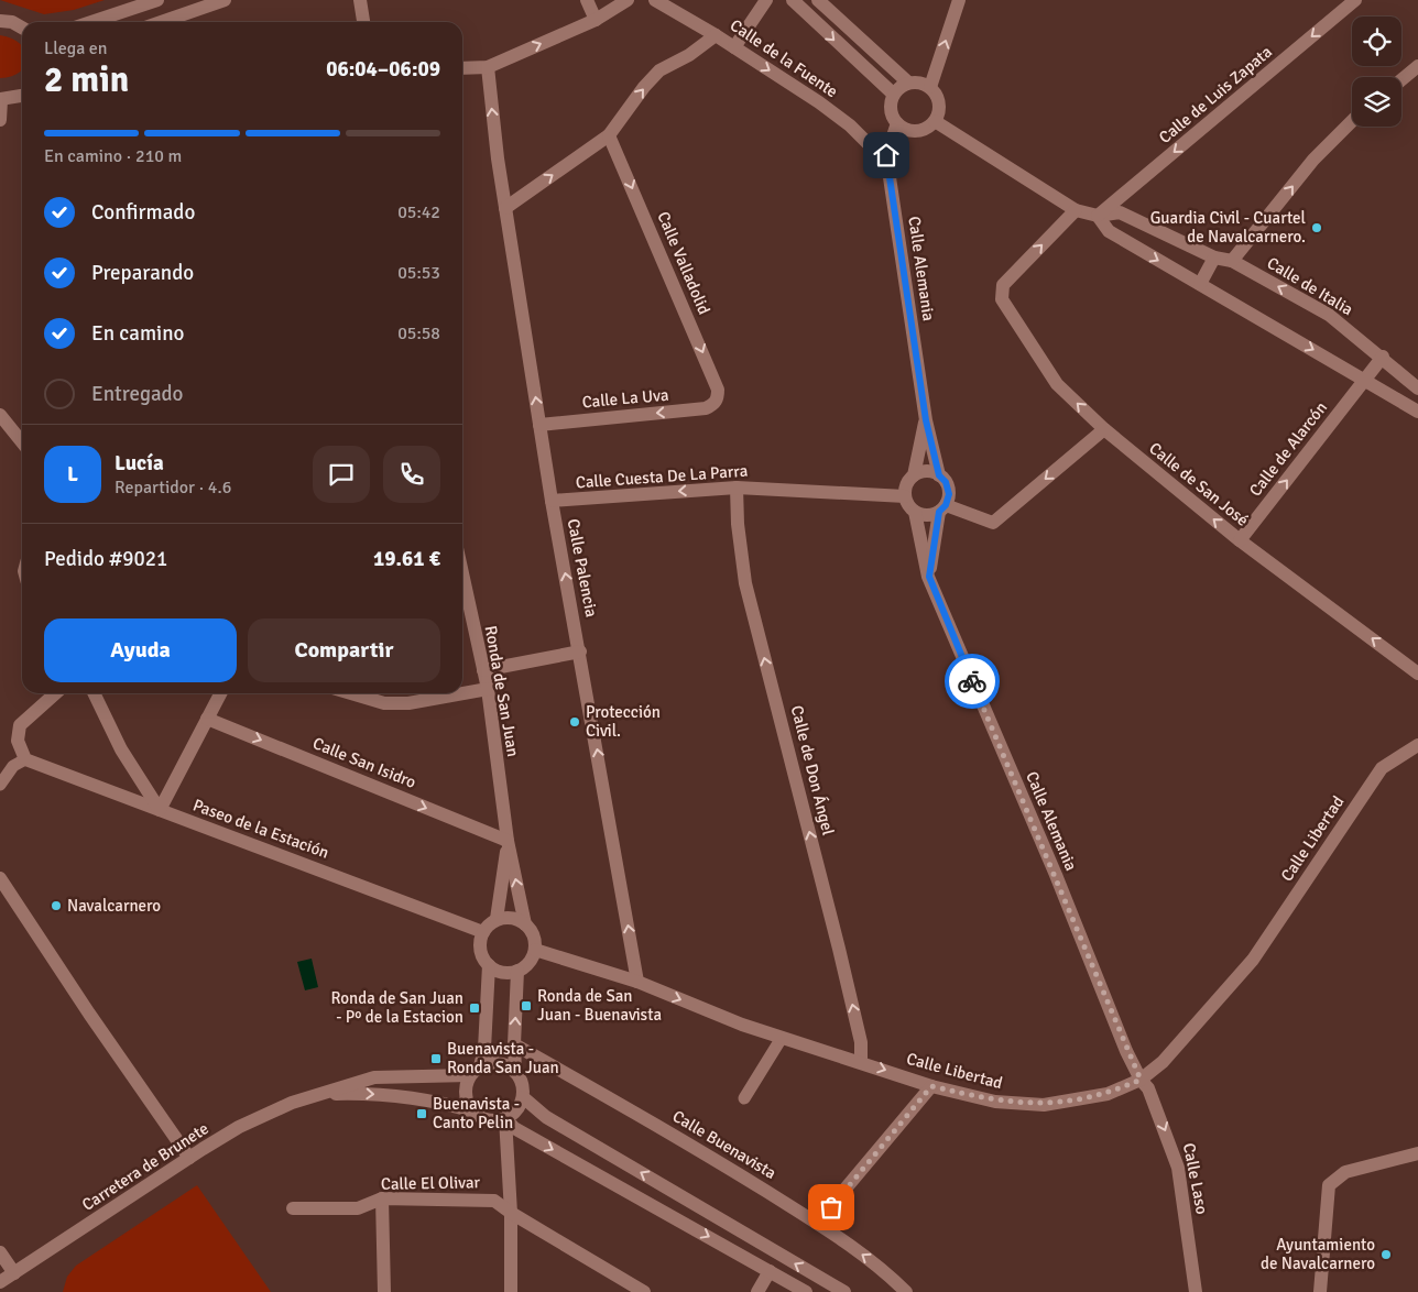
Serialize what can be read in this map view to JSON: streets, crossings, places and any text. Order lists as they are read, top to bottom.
{
  "streets": {
    "street": [
      "Calle de la Fuente",
      "Calle de Luis Zapata",
      "Calle Valladolid",
      "Calle Alemania",
      "Calle de Italia",
      "Calle La Uva",
      "Calle de Alarcón",
      "Calle Cuesta De La Parra",
      "Calle de San José",
      "Calle Palencia",
      "Ronda de San Juan",
      "Calle San Isidro",
      "Calle de Don Ángel",
      "Paseo de la Estación",
      "Calle Libertad",
      "Calle Buenavista",
      "Carretera de Brunete",
      "Calle Laso",
      "Calle El Olivar"
    ]
  },
  "crossings": [
    ["Calle de la Fuente", "Calle Alemania"],
    ["Calle de Luis Zapata", "Calle de Italia"],
    ["Calle Valladolid", "Calle La Uva"],
    ["Calle Alemania", "Calle Cuesta De La Parra"],
    ["Calle Alemania", "Calle Libertad"],
    ["Calle Alemania", "Calle Laso"],
    ["Calle de Italia", "Calle de San José"],
    ["Calle La Uva", "Calle Palencia"],
    ["Calle de Alarcón", "Calle de San José"],
    ["Calle Cuesta De La Parra", "Calle Palencia"],
    ["Calle Cuesta De La Parra", "Calle de Don Ángel"],
    ["Calle Palencia", "Calle Libertad"],
    ["Ronda de San Juan", "Calle San Isidro"],
    ["Ronda de San Juan", "Paseo de la Estación"],
    ["Ronda de San Juan", "Calle Libertad"],
    ["Calle de Don Ángel", "Calle Libertad"],
    ["Paseo de la Estación", "Calle Libertad"],
    ["Calle Libertad", "Calle Laso"]
  ],
  "one_way": [
    "Calle Valladolid",
    "Calle La Uva",
    "Calle de Alarcón",
    "Calle Cuesta De La Parra",
    "Calle de San José",
    "Calle Palencia",
    "Calle San Isidro",
    "Calle de Don Ángel",
    "Calle Laso"
  ],
  "places": {
    "other": [
      "Guardia Civil - Cuartel de Navalcarnero.",
      "Protección Civil.",
      "Navalcarnero",
      "Ayuntamiento de Navalcarnero"
    ],
    "transit": [
      "Ronda de San Juan - Buenavista",
      "Ronda de San Juan - Pº de la Estacion",
      "Buenavista - Ronda San Juan",
      "Buenavista - Canto Pelin"
    ]
  },
  "page": {
    "heading": ["2 min", "Llega en", "06:04–06:09"],
    "panel": [
      "Lucía",
      "Repartidor · 4.6",
      "Pedido #9021",
      "19.61 €"
    ],
    "bar": "En camino · 210 m",
    "list": [
      ["Confirmado", "05:42"],
      ["Preparando", "05:53"],
      ["En camino", "05:58"],
      "Entregado"
    ],
    "round": "L",
    "buttons": ["Ayuda", "Compartir"]
  }
}
